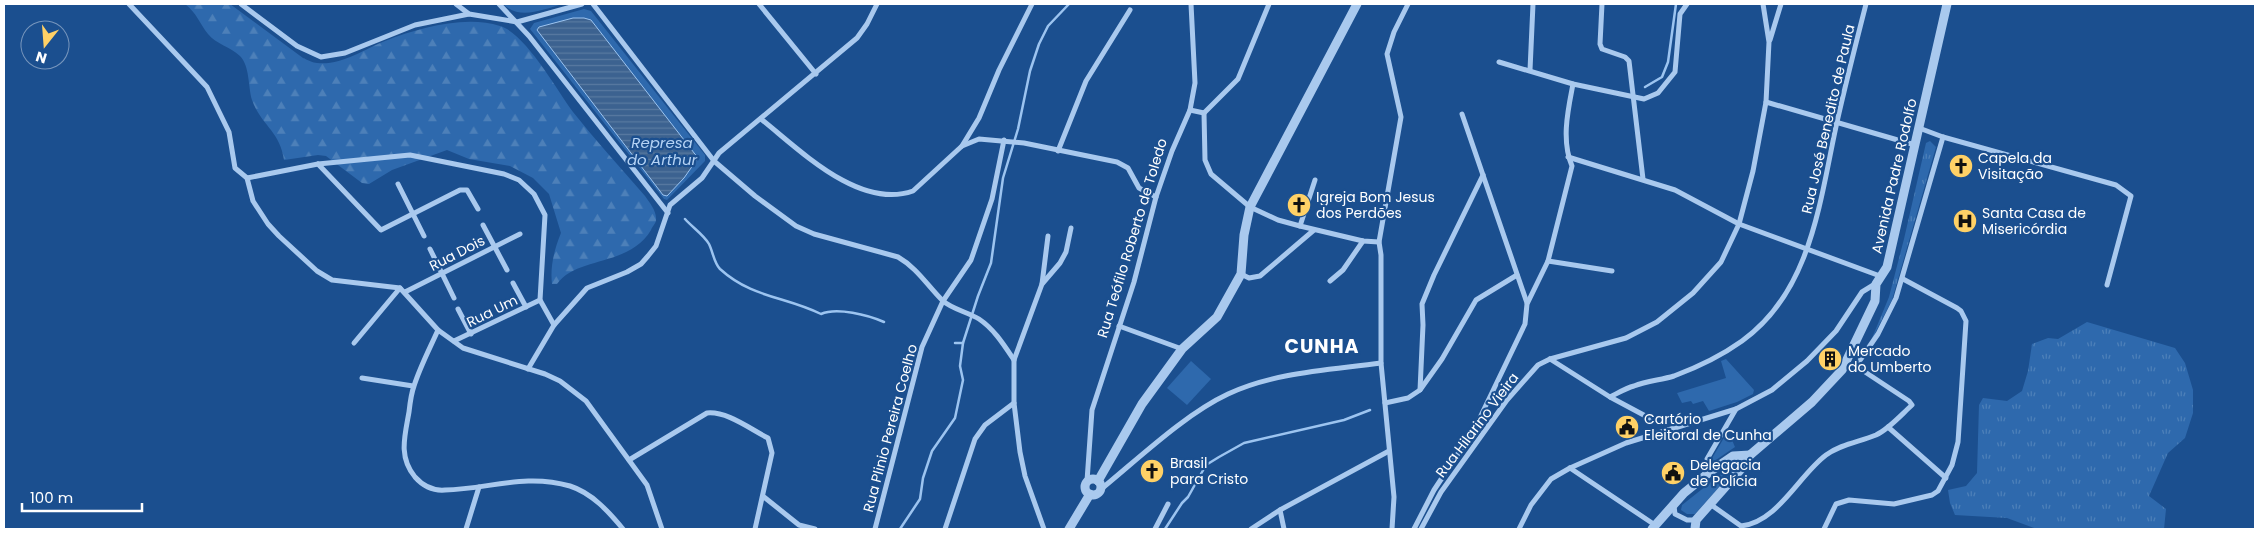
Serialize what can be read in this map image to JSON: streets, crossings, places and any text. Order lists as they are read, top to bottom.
{
  "streets": {
    "street": [
      "Rua José Benedito de Paula",
      "Avenida Padre Rodolfo",
      "Rua Teófilo Roberto de Toledo",
      "Rua Dois",
      "Rua Um",
      "Rua Hilarino Vieira",
      "Rua Plinio Pereira Coelho"
    ]
  },
  "districts": ["CUNHA"],
  "water": ["Represa do Arthur"],
  "places": {
    "church": ["Capela da Visitação", "Igreja Bom Jesus dos Perdões", "Brasil para Cristo"],
    "hospital": ["Santa Casa de Misericórdia"],
    "building": ["Mercado do Umberto"],
    "public building": ["Cartório Eleitoral de Cunha", "Delegacia de Polícia"]
  },
  "scale_bar": "100 m",
  "north": "bottom"
}
